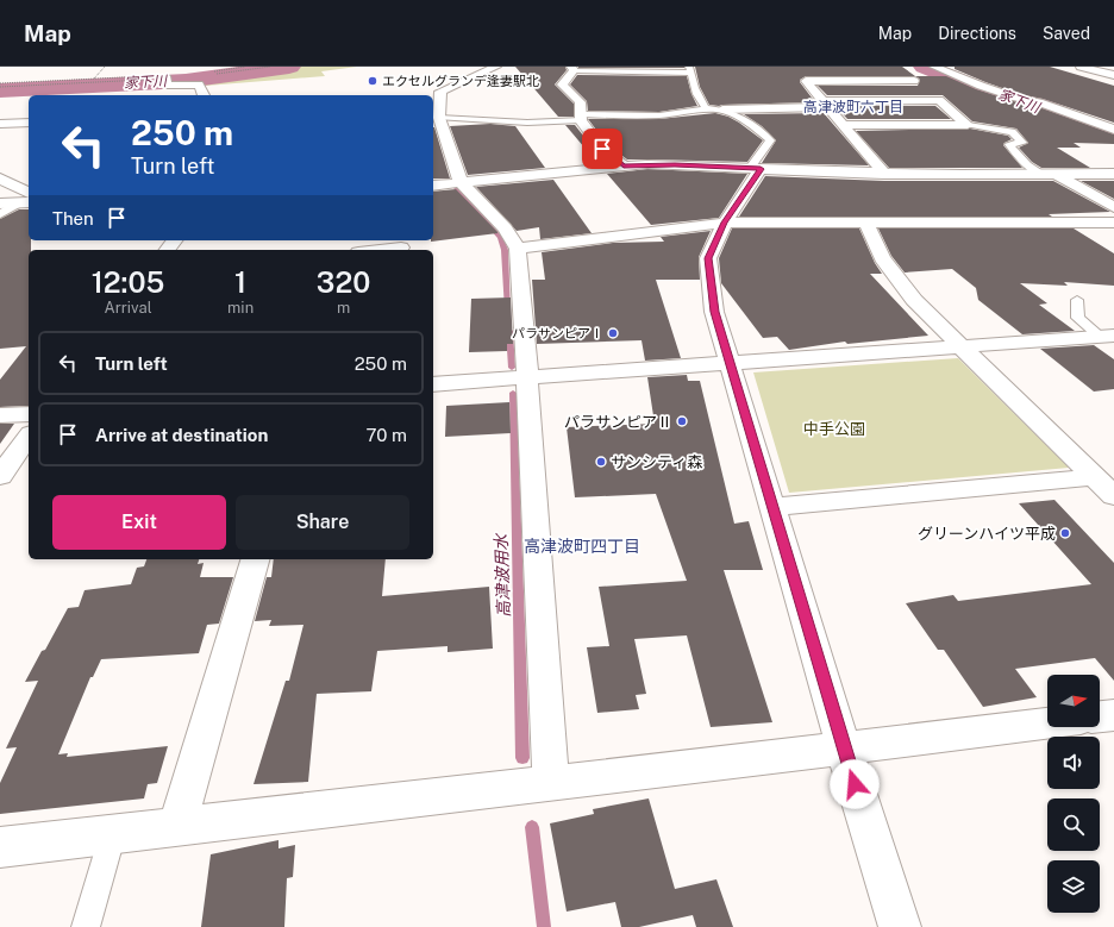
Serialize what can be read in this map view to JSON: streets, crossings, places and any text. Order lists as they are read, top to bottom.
{
  "districts": ["高津波町六丁目", "高津波町四丁目"],
  "water": ["家下川", "高津波用水"],
  "parks": ["中手公園"],
  "places": [
    "エクセルグランデ逢妻駅北",
    "パラサンピアⅠ",
    "パラサンピアⅡ",
    "サンシティ森",
    "グリーンハイツ平成"
  ],
  "north": "right",
  "page": {
    "header": "Map",
    "nav": ["Map", "Directions", "Saved"],
    "turn": ["250 m", "Turn left"],
    "then": "Then",
    "eta": [
      "12:05",
      "Arrival",
      "1",
      "min",
      "320",
      "m"
    ],
    "list": [
      {
        "name": "Turn left",
        "value": "250 m"
      },
      {
        "name": "Arrive at destination",
        "value": "70 m"
      }
    ],
    "buttons": ["Exit", "Share"]
  }
}
